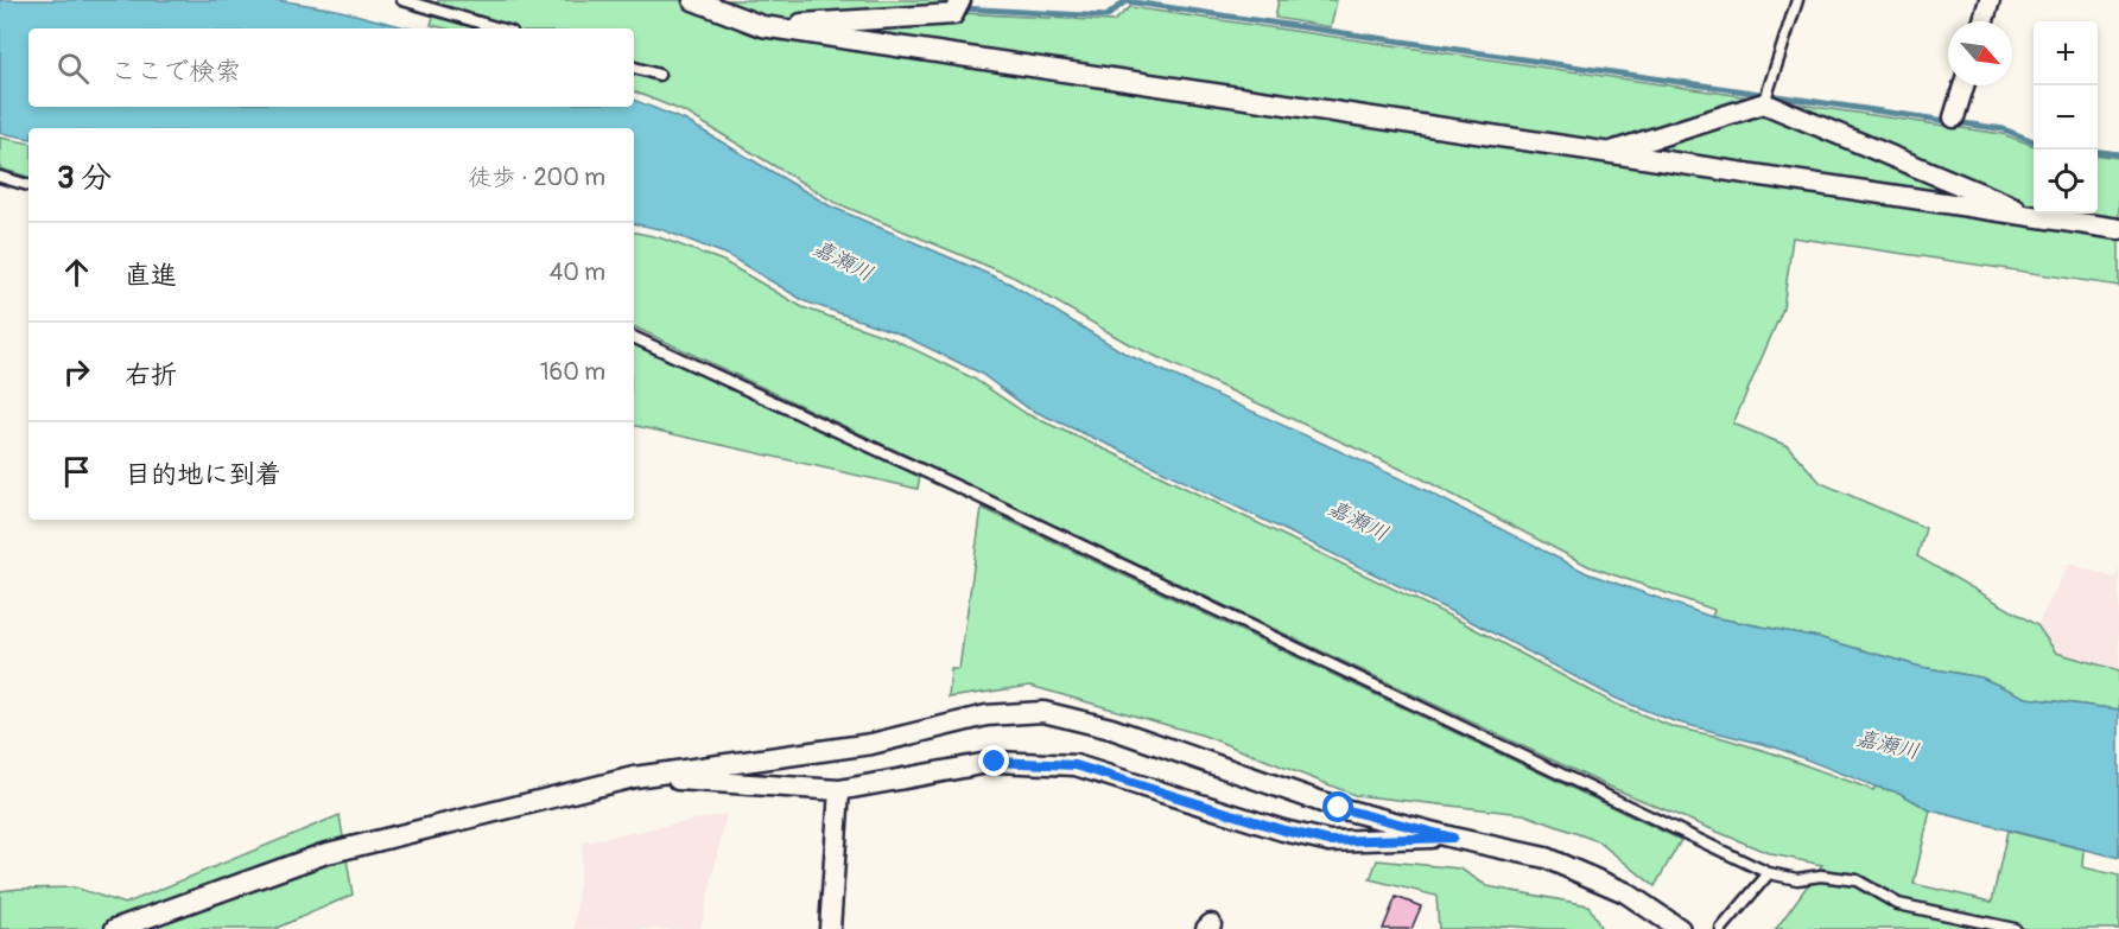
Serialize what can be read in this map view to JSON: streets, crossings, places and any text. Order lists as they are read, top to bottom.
{
  "water": ["嘉瀬川"],
  "north": "bottom right",
  "page": {
    "map_buttons": ["+", "−"],
    "search": "ここで検索",
    "heading": ["3 分", "徒歩 · 200 m"],
    "list": [
      ["直進", "40 m"],
      ["右折", "160 m"],
      "目的地に到着"
    ]
  }
}
